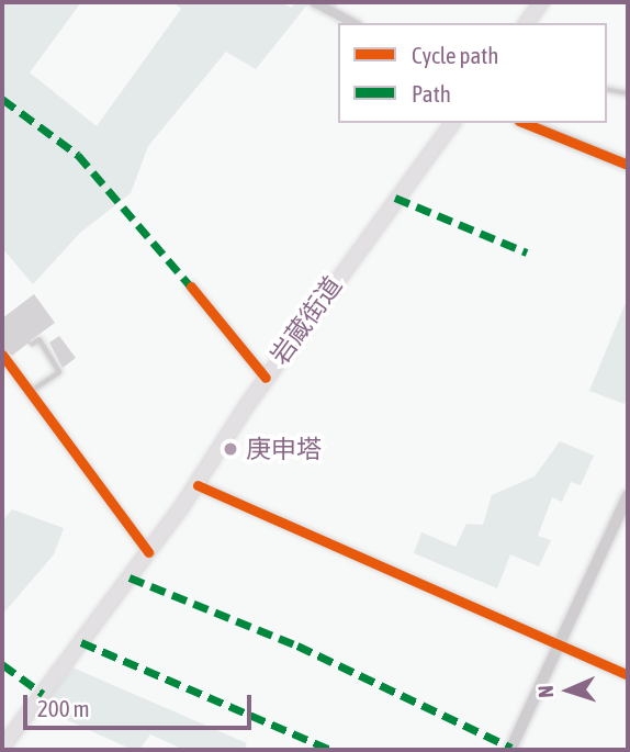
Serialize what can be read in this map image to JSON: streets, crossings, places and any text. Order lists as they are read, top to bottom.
{
  "streets": {
    "main road": ["岩蔵街道"]
  },
  "places": ["庚申塔"],
  "legend": ["Cycle path", "Path"],
  "scale_bar": "200 m",
  "north": "left"
}
